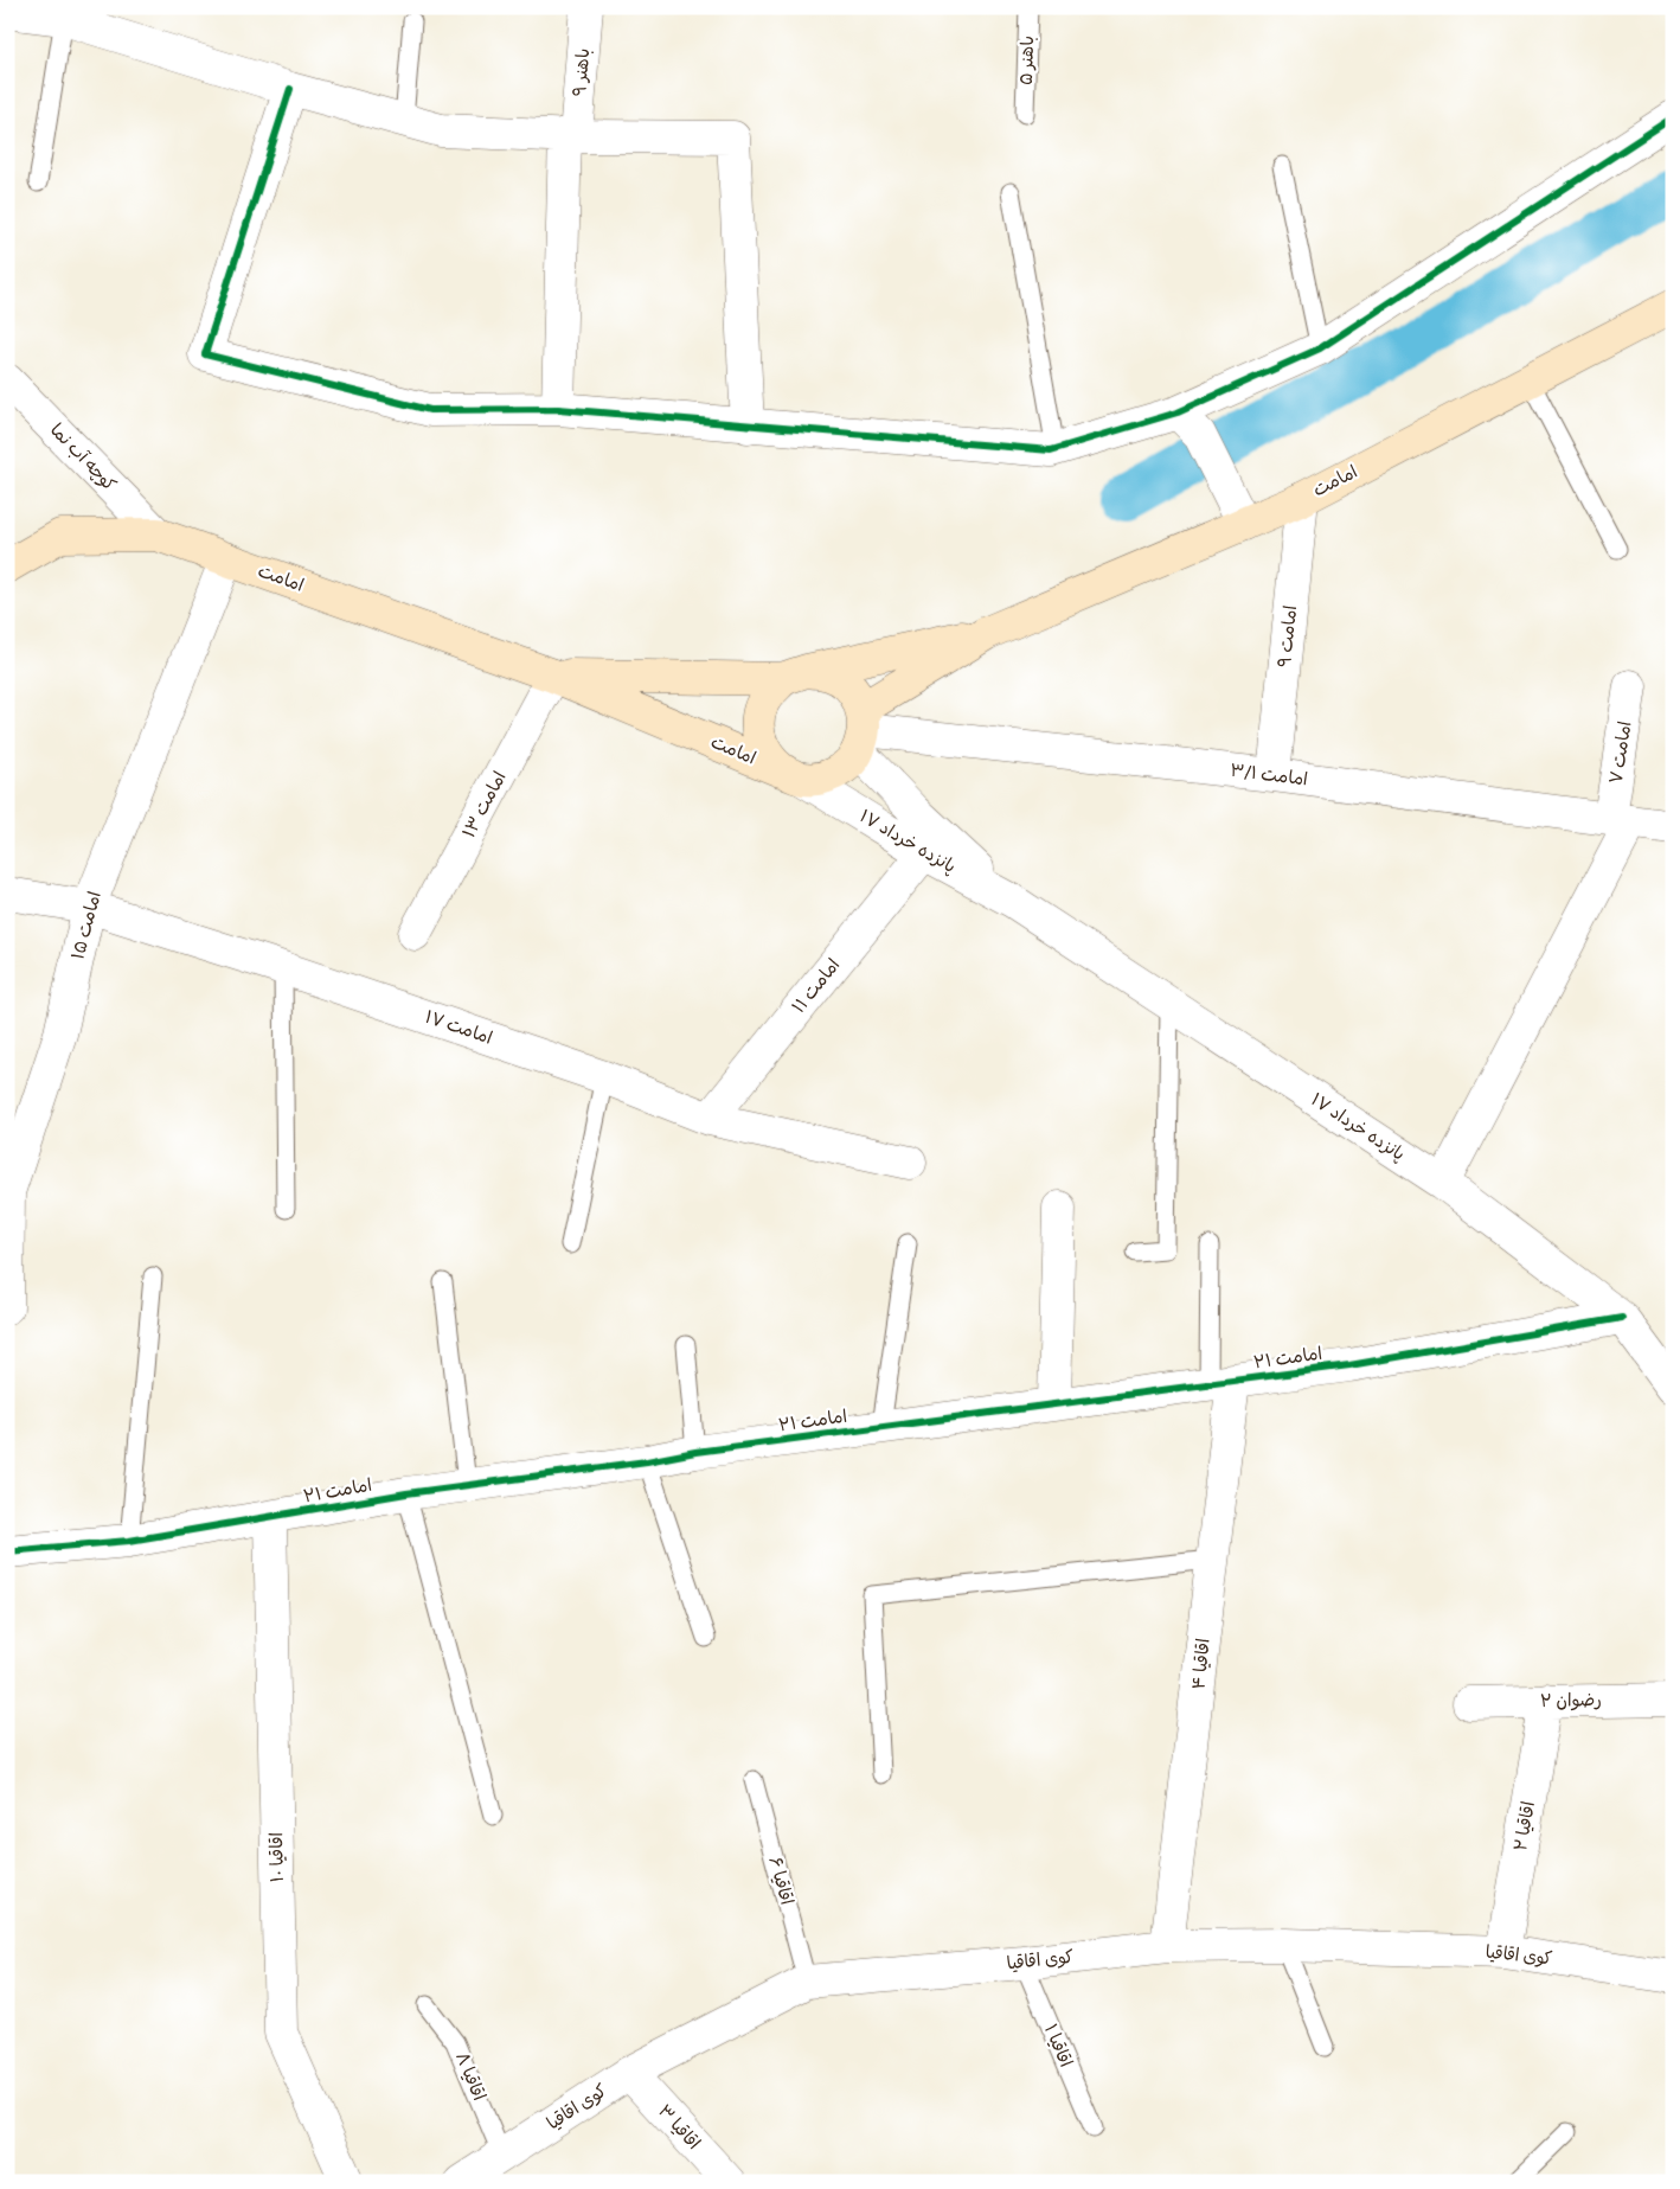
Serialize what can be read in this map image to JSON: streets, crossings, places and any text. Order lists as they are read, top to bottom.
{
  "streets": {
    "street": [
      "باهنر ۹",
      "کوچه آب نما",
      "امامت",
      "امامت ۹",
      "امامت ۷",
      "امامت ۳/۱",
      "امامت ۱۳",
      "پانزده خرداد ۱۷",
      "امامت ۱۵",
      "امامت ۱۱",
      "امامت ۱۷",
      "امامت ۲۱",
      "اقاقیا ۴",
      "رضوان ۲",
      "اقاقیا ۲",
      "اقاقیا ۱۰",
      "کوی اقاقیا",
      "اقاقیا ۳"
    ],
    "lane": [
      "باهنر ۵",
      "اقاقیا ۶",
      "اقاقیا ۱",
      "اقاقیا ۸"
    ]
  },
  "crossings": [
    ["کوچه آب نما", "امامت"],
    ["امامت", "امامت ۹"],
    ["امامت", "امامت ۳/۱"],
    ["امامت", "امامت ۱۳"],
    ["امامت", "پانزده خرداد ۱۷"],
    ["امامت", "امامت ۱۵"],
    ["امامت ۹", "امامت ۳/۱"],
    ["امامت ۷", "امامت ۳/۱"],
    ["امامت ۷", "پانزده خرداد ۱۷"],
    ["امامت ۳/۱", "پانزده خرداد ۱۷"],
    ["پانزده خرداد ۱۷", "امامت ۱۱"],
    ["پانزده خرداد ۱۷", "امامت ۲۱"],
    ["امامت ۱۵", "امامت ۱۷"],
    ["امامت ۱۱", "امامت ۱۷"],
    ["امامت ۲۱", "اقاقیا ۴"],
    ["امامت ۲۱", "اقاقیا ۱۰"],
    ["اقاقیا ۴", "کوی اقاقیا"],
    ["رضوان ۲", "اقاقیا ۲"],
    ["اقاقیا ۲", "کوی اقاقیا"],
    ["اقاقیا ۶", "کوی اقاقیا"],
    ["کوی اقاقیا", "اقاقیا ۱"],
    ["کوی اقاقیا", "اقاقیا ۸"],
    ["کوی اقاقیا", "اقاقیا ۳"]
  ]
}
